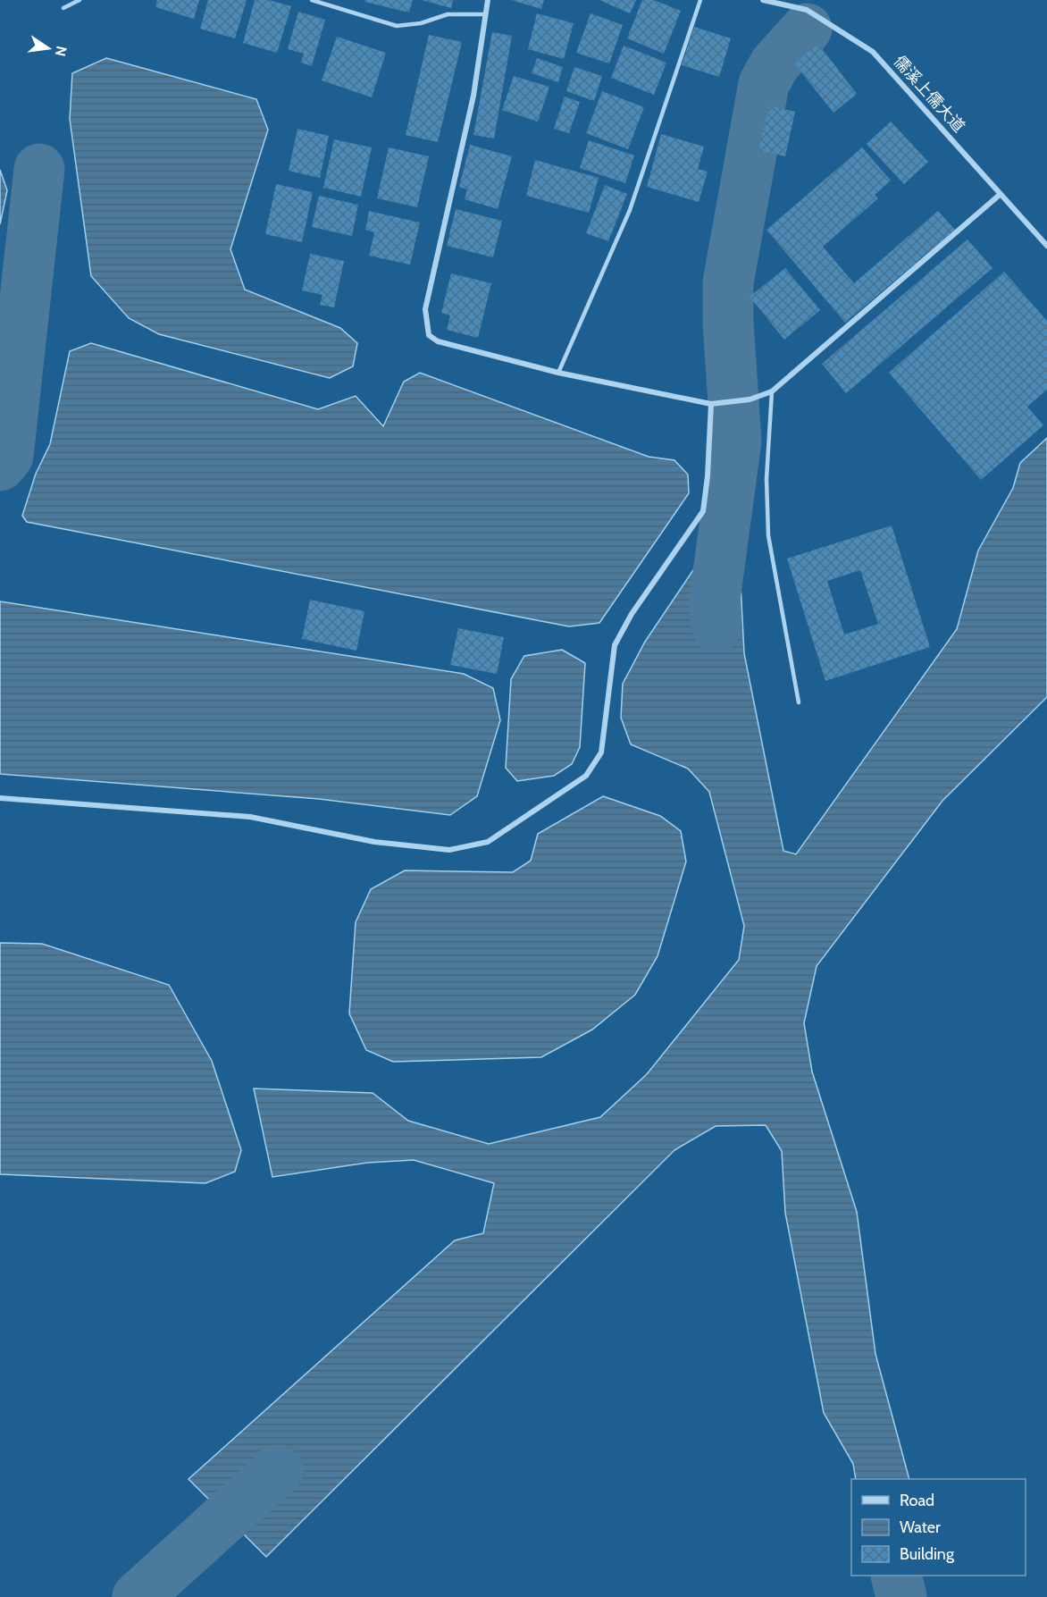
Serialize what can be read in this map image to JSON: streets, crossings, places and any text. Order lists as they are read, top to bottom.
{
  "streets": {
    "street": ["儒溪上儒大道"]
  },
  "legend": ["Road", "Water", "Building"],
  "north": "right"
}
